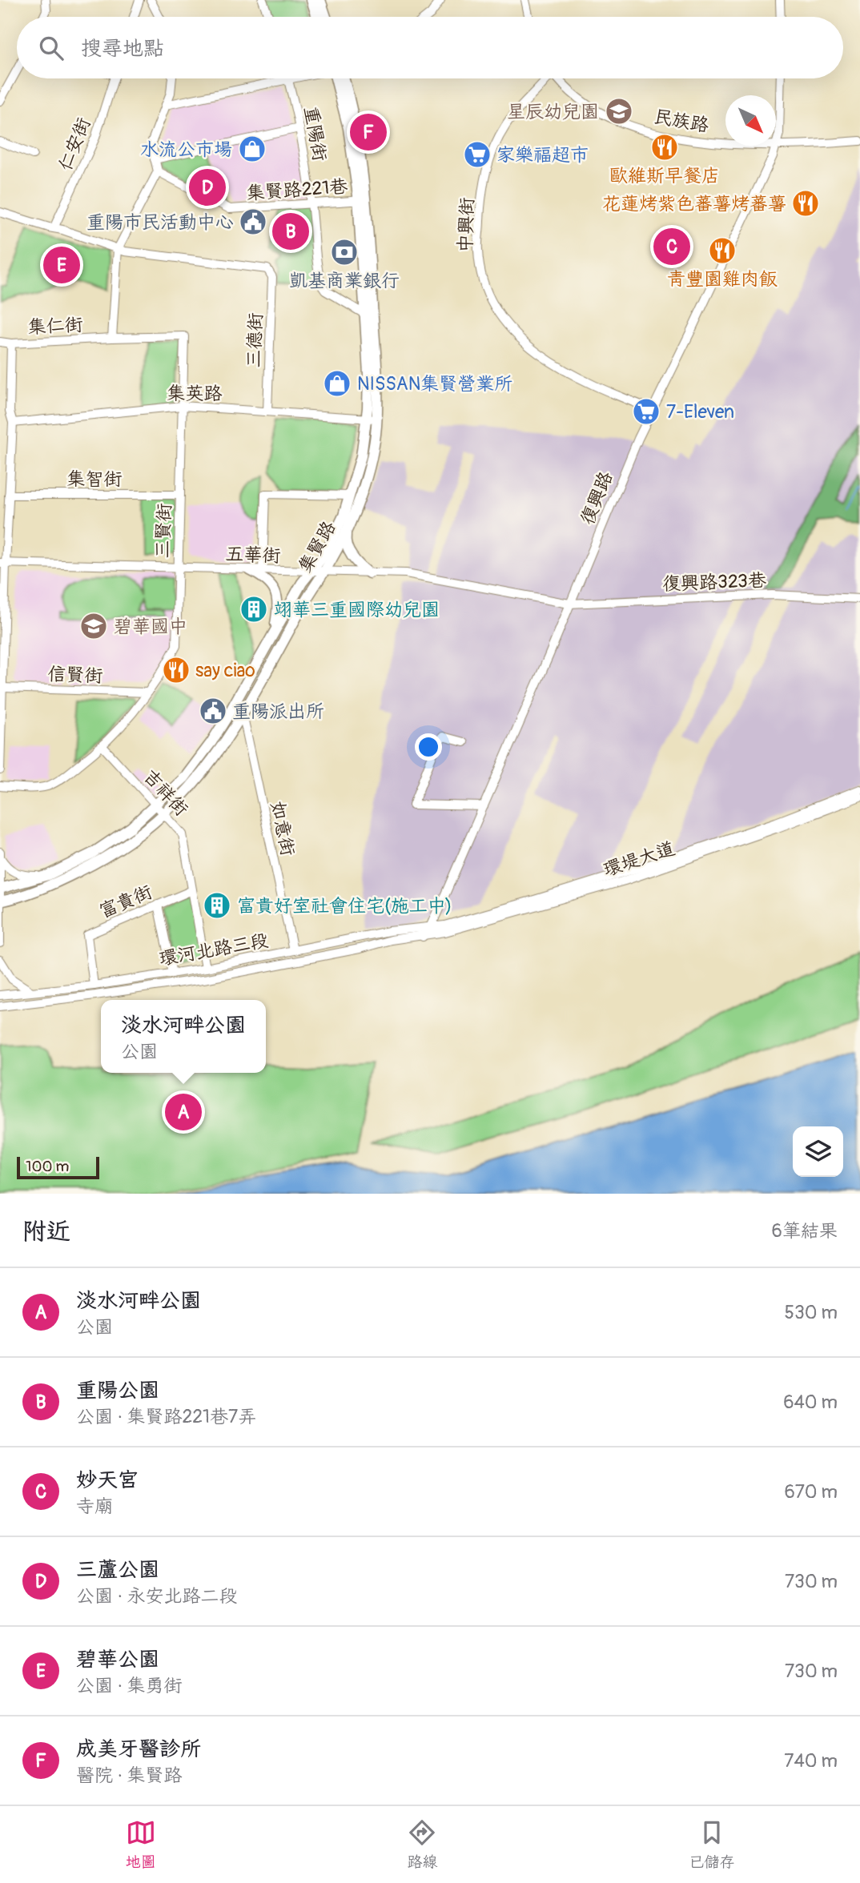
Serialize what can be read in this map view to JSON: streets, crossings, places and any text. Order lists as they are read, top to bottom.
{
  "streets": {
    "main road": ["集賢路"],
    "street": [
      "民族路",
      "重陽街",
      "仁安街",
      "集賢路221巷",
      "中興街",
      "集仁街",
      "三德街",
      "集英路",
      "集智街",
      "復興路",
      "三賢街",
      "五華街",
      "復興路323巷",
      "信賢街",
      "吉祥街",
      "如意街",
      "環堤大道",
      "富貴街",
      "環河北路三段"
    ]
  },
  "crossings": [
    ["民族路", "復興路"],
    ["重陽街", "集賢路221巷"],
    ["重陽街", "集賢路"],
    ["集賢路221巷", "集賢路"],
    ["中興街", "復興路"],
    ["集仁街", "三賢街"],
    ["三德街", "集英路"],
    ["集英路", "三賢街"],
    ["集英路", "集賢路"],
    ["集智街", "三賢街"],
    ["復興路", "五華街"],
    ["復興路", "復興路323巷"],
    ["復興路", "環堤大道"],
    ["復興路", "環河北路三段"],
    ["三賢街", "五華街"],
    ["三賢街", "信賢街"],
    ["三賢街", "吉祥街"],
    ["集賢路", "五華街"],
    ["集賢路", "吉祥街"],
    ["集賢路", "如意街"],
    ["五華街", "復興路323巷"],
    ["吉祥街", "富貴街"],
    ["吉祥街", "環河北路三段"],
    ["如意街", "環河北路三段"],
    ["環堤大道", "環河北路三段"],
    ["富貴街", "環河北路三段"]
  ],
  "places": {
    "school or university": ["星辰幼兒園", "碧華國中"],
    "restaurant": [
      "歐維斯早餐店",
      "花蓮烤紫色蕃薯烤蕃薯",
      "青豐園雞肉飯",
      "say ciao"
    ],
    "shop": ["水流公市場", "NISSAN集賢營業所"],
    "supermarket": ["家樂福超市", "7-Eleven"],
    "public building": ["重陽市民活動中心", "重陽派出所"],
    "bank": ["凱基商業銀行"],
    "building": ["翊華三重國際幼兒園", "富貴好室社會住宅(施工中)"]
  },
  "scale_bar": "100 m",
  "north": "bottom right",
  "page": {
    "search": "搜尋地點",
    "pins": [
      "F",
      "D",
      "B",
      "C",
      "E",
      "A"
    ],
    "popup": ["淡水河畔公園", "公園"],
    "scale": "100 m",
    "heading": ["附近", "6筆結果"],
    "list": [
      {
        "mark": "A",
        "name": "淡水河畔公園",
        "note": "公園",
        "value": "530 m"
      },
      {
        "mark": "B",
        "name": "重陽公園",
        "note": "公園 · 集賢路221巷7弄",
        "value": "640 m"
      },
      {
        "mark": "C",
        "name": "妙天宮",
        "note": "寺廟",
        "value": "670 m"
      },
      {
        "mark": "D",
        "name": "三蘆公園",
        "note": "公園 · 永安北路二段",
        "value": "730 m"
      },
      {
        "mark": "E",
        "name": "碧華公園",
        "note": "公園 · 集勇街",
        "value": "730 m"
      },
      {
        "mark": "F",
        "name": "成美牙醫診所",
        "note": "醫院 · 集賢路",
        "value": "740 m"
      }
    ],
    "nav": ["地圖", "路線", "已儲存"]
  }
}
